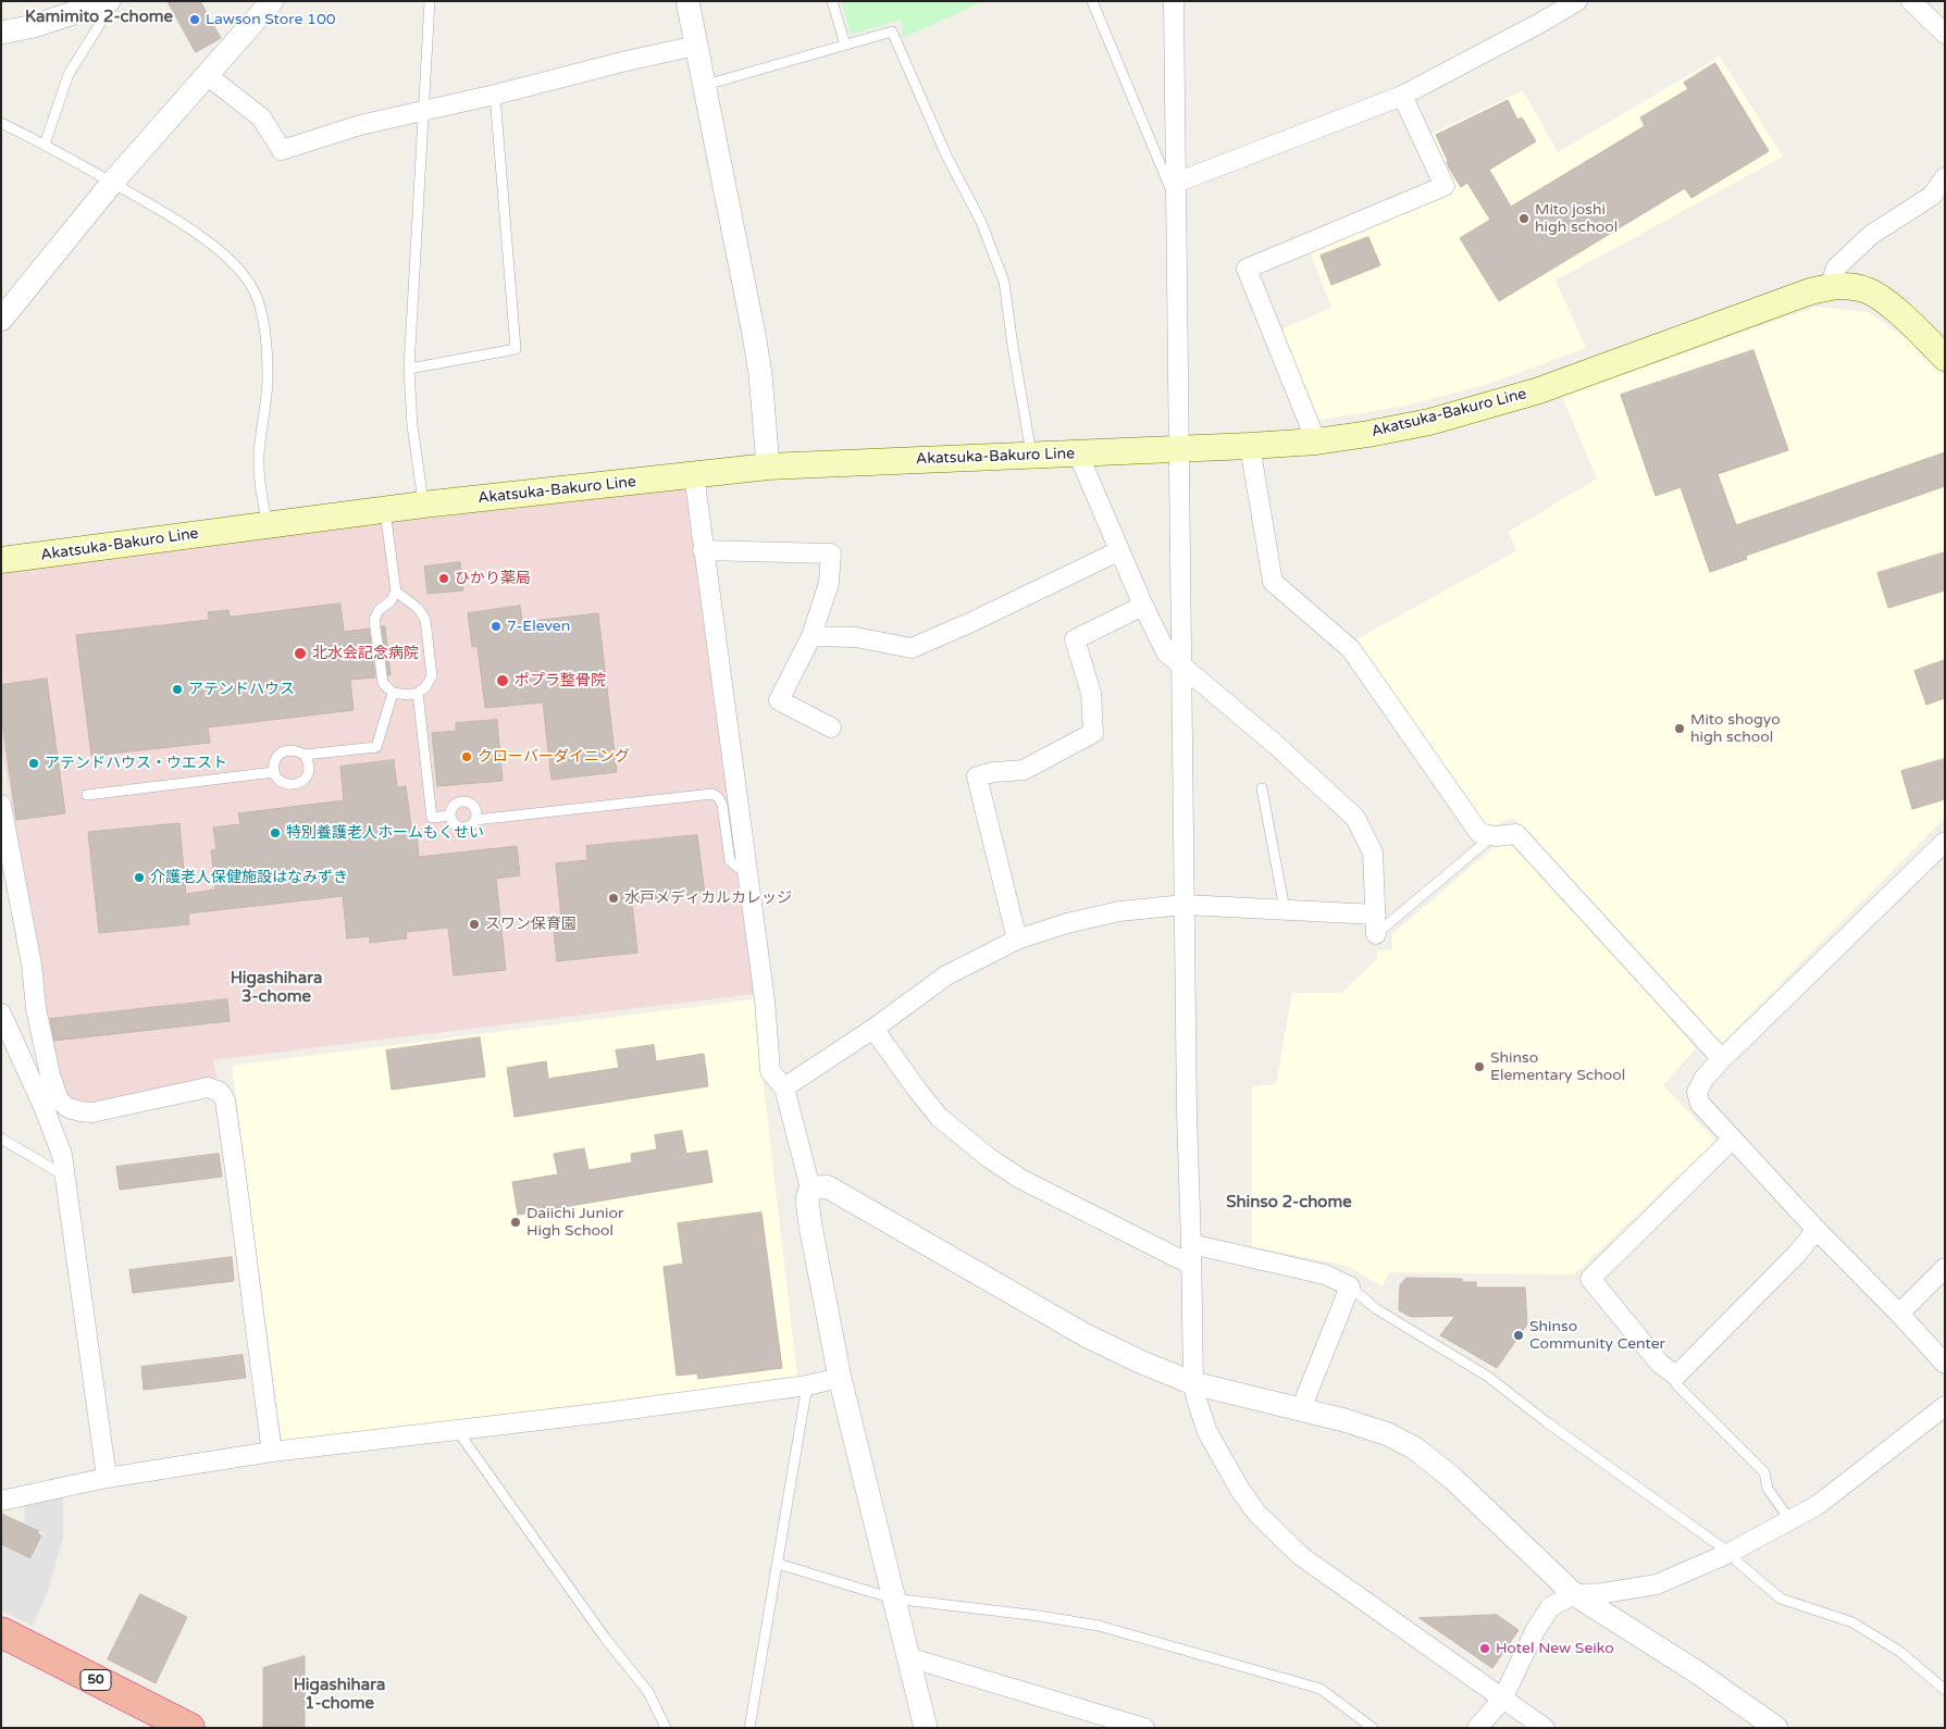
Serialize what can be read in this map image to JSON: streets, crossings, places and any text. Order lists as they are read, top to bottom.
{
  "streets": {
    "highway": ["50"],
    "main road": ["Akatsuka-Bakuro Line"]
  },
  "districts": [
    "Kamimito 2-chome",
    "Higashihara 3-chome",
    "Shinso 2-chome",
    "Higashihara 1-chome"
  ],
  "places": [
    "Lawson Store 100",
    "Mito joshi high school",
    "ひかり薬局",
    "7-Eleven",
    "北水会記念病院",
    "ポプラ整骨院",
    "アテンドハウス",
    "Mito shogyo high school",
    "クローバーダイニング",
    "アテンドハウス・ウエスト",
    "特別養護老人ホームもくせい",
    "介護老人保健施設はなみずき",
    "水戸メディカルカレッジ",
    "スワン保育園",
    "Shinso Elementary School",
    "Daiichi Junior High School",
    "Shinso Community Center",
    "Hotel New Seiko"
  ]
}
